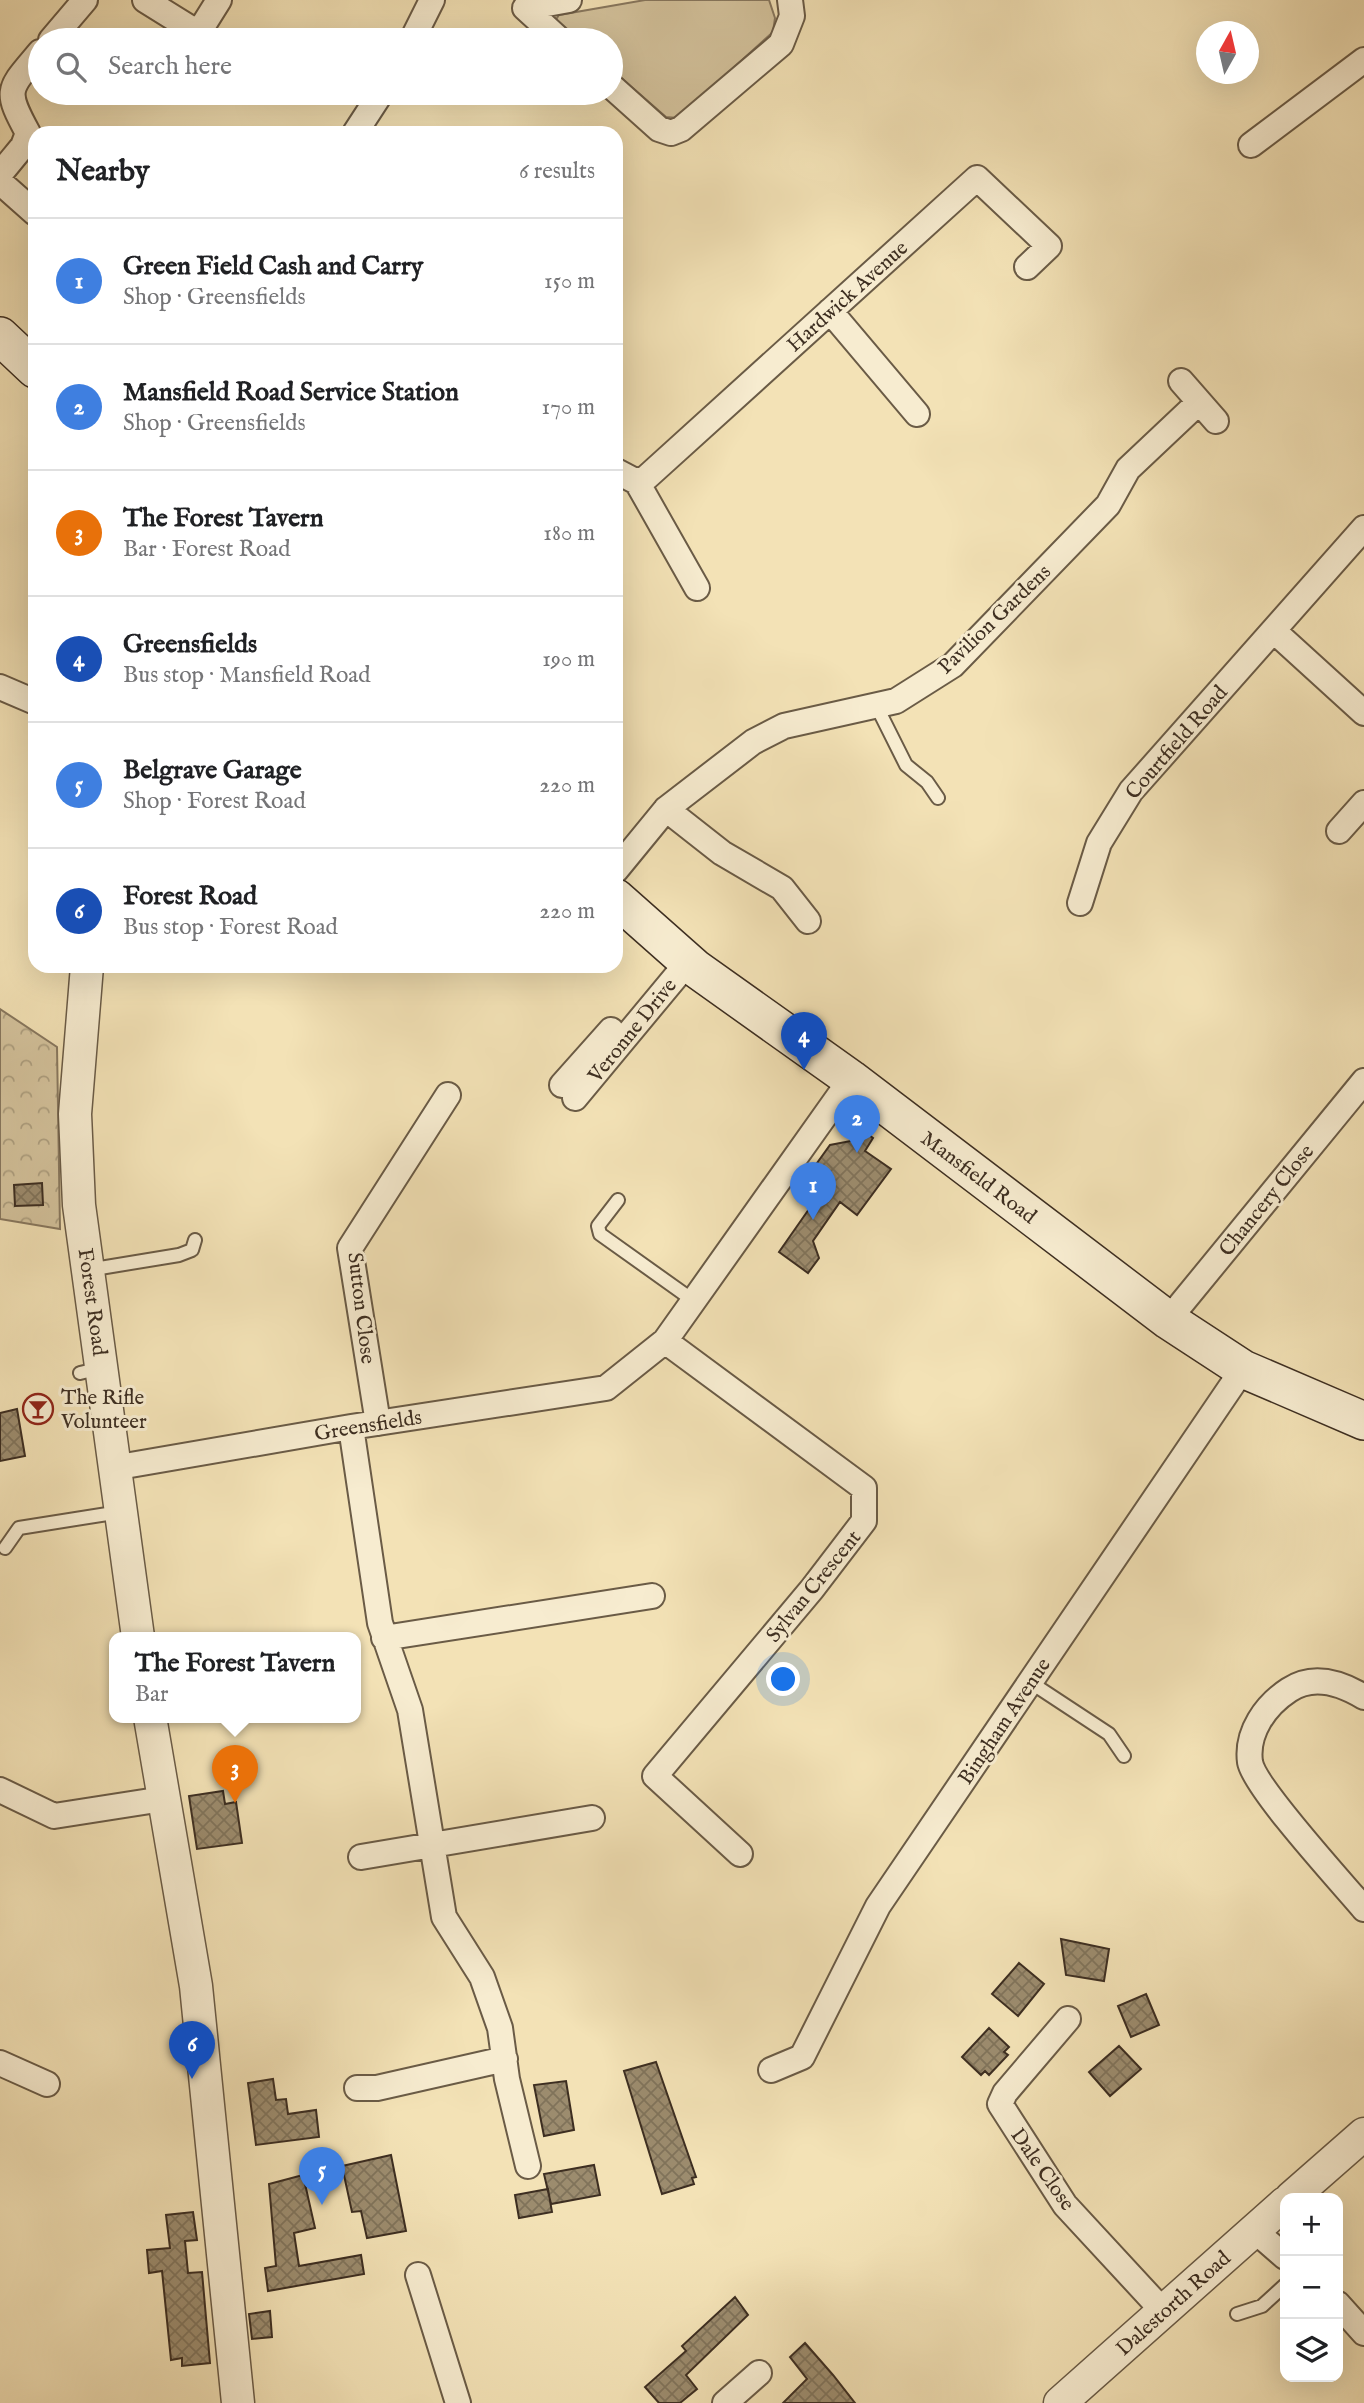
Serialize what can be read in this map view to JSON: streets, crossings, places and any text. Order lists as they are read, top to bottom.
{
  "streets": {
    "main road": ["Mansfield Road"],
    "street": [
      "Hardwick Avenue",
      "Pavilion Gardens",
      "Courtfield Road",
      "Chancery Close",
      "Forest Road",
      "Sutton Close",
      "Greensfields",
      "Sylvan Crescent",
      "Bingham Avenue",
      "Dale Close",
      "Dalestorth Road"
    ]
  },
  "crossings": [
    ["Mansfield Road", "Chancery Close"],
    ["Mansfield Road", "Greensfields"],
    ["Mansfield Road", "Bingham Avenue"],
    ["Forest Road", "Greensfields"],
    ["Sutton Close", "Greensfields"],
    ["Greensfields", "Sylvan Crescent"],
    ["Dale Close", "Dalestorth Road"]
  ],
  "places": {
    "bar": ["The Rifle Volunteer"]
  },
  "north": "top",
  "page": {
    "search": "Search here",
    "heading": ["Nearby", "6 results"],
    "list": [
      {
        "mark": "1",
        "name": "Green Field Cash and Carry",
        "note": "Shop · Greensfields",
        "value": "150 m"
      },
      {
        "mark": "2",
        "name": "Mansfield Road Service Station",
        "note": "Shop · Greensfields",
        "value": "170 m"
      },
      {
        "mark": "3",
        "name": "The Forest Tavern",
        "note": "Bar · Forest Road",
        "value": "180 m"
      },
      {
        "mark": "4",
        "name": "Greensfields",
        "note": "Bus stop · Mansfield Road",
        "value": "190 m"
      },
      {
        "mark": "5",
        "name": "Belgrave Garage",
        "note": "Shop · Forest Road",
        "value": "220 m"
      },
      {
        "mark": "6",
        "name": "Forest Road",
        "note": "Bus stop · Forest Road",
        "value": "220 m"
      }
    ],
    "pins": [
      "4",
      "2",
      "1",
      "3",
      "6",
      "5"
    ],
    "popup": ["The Forest Tavern", "Bar"],
    "map_buttons": ["+", "−"]
  }
}
